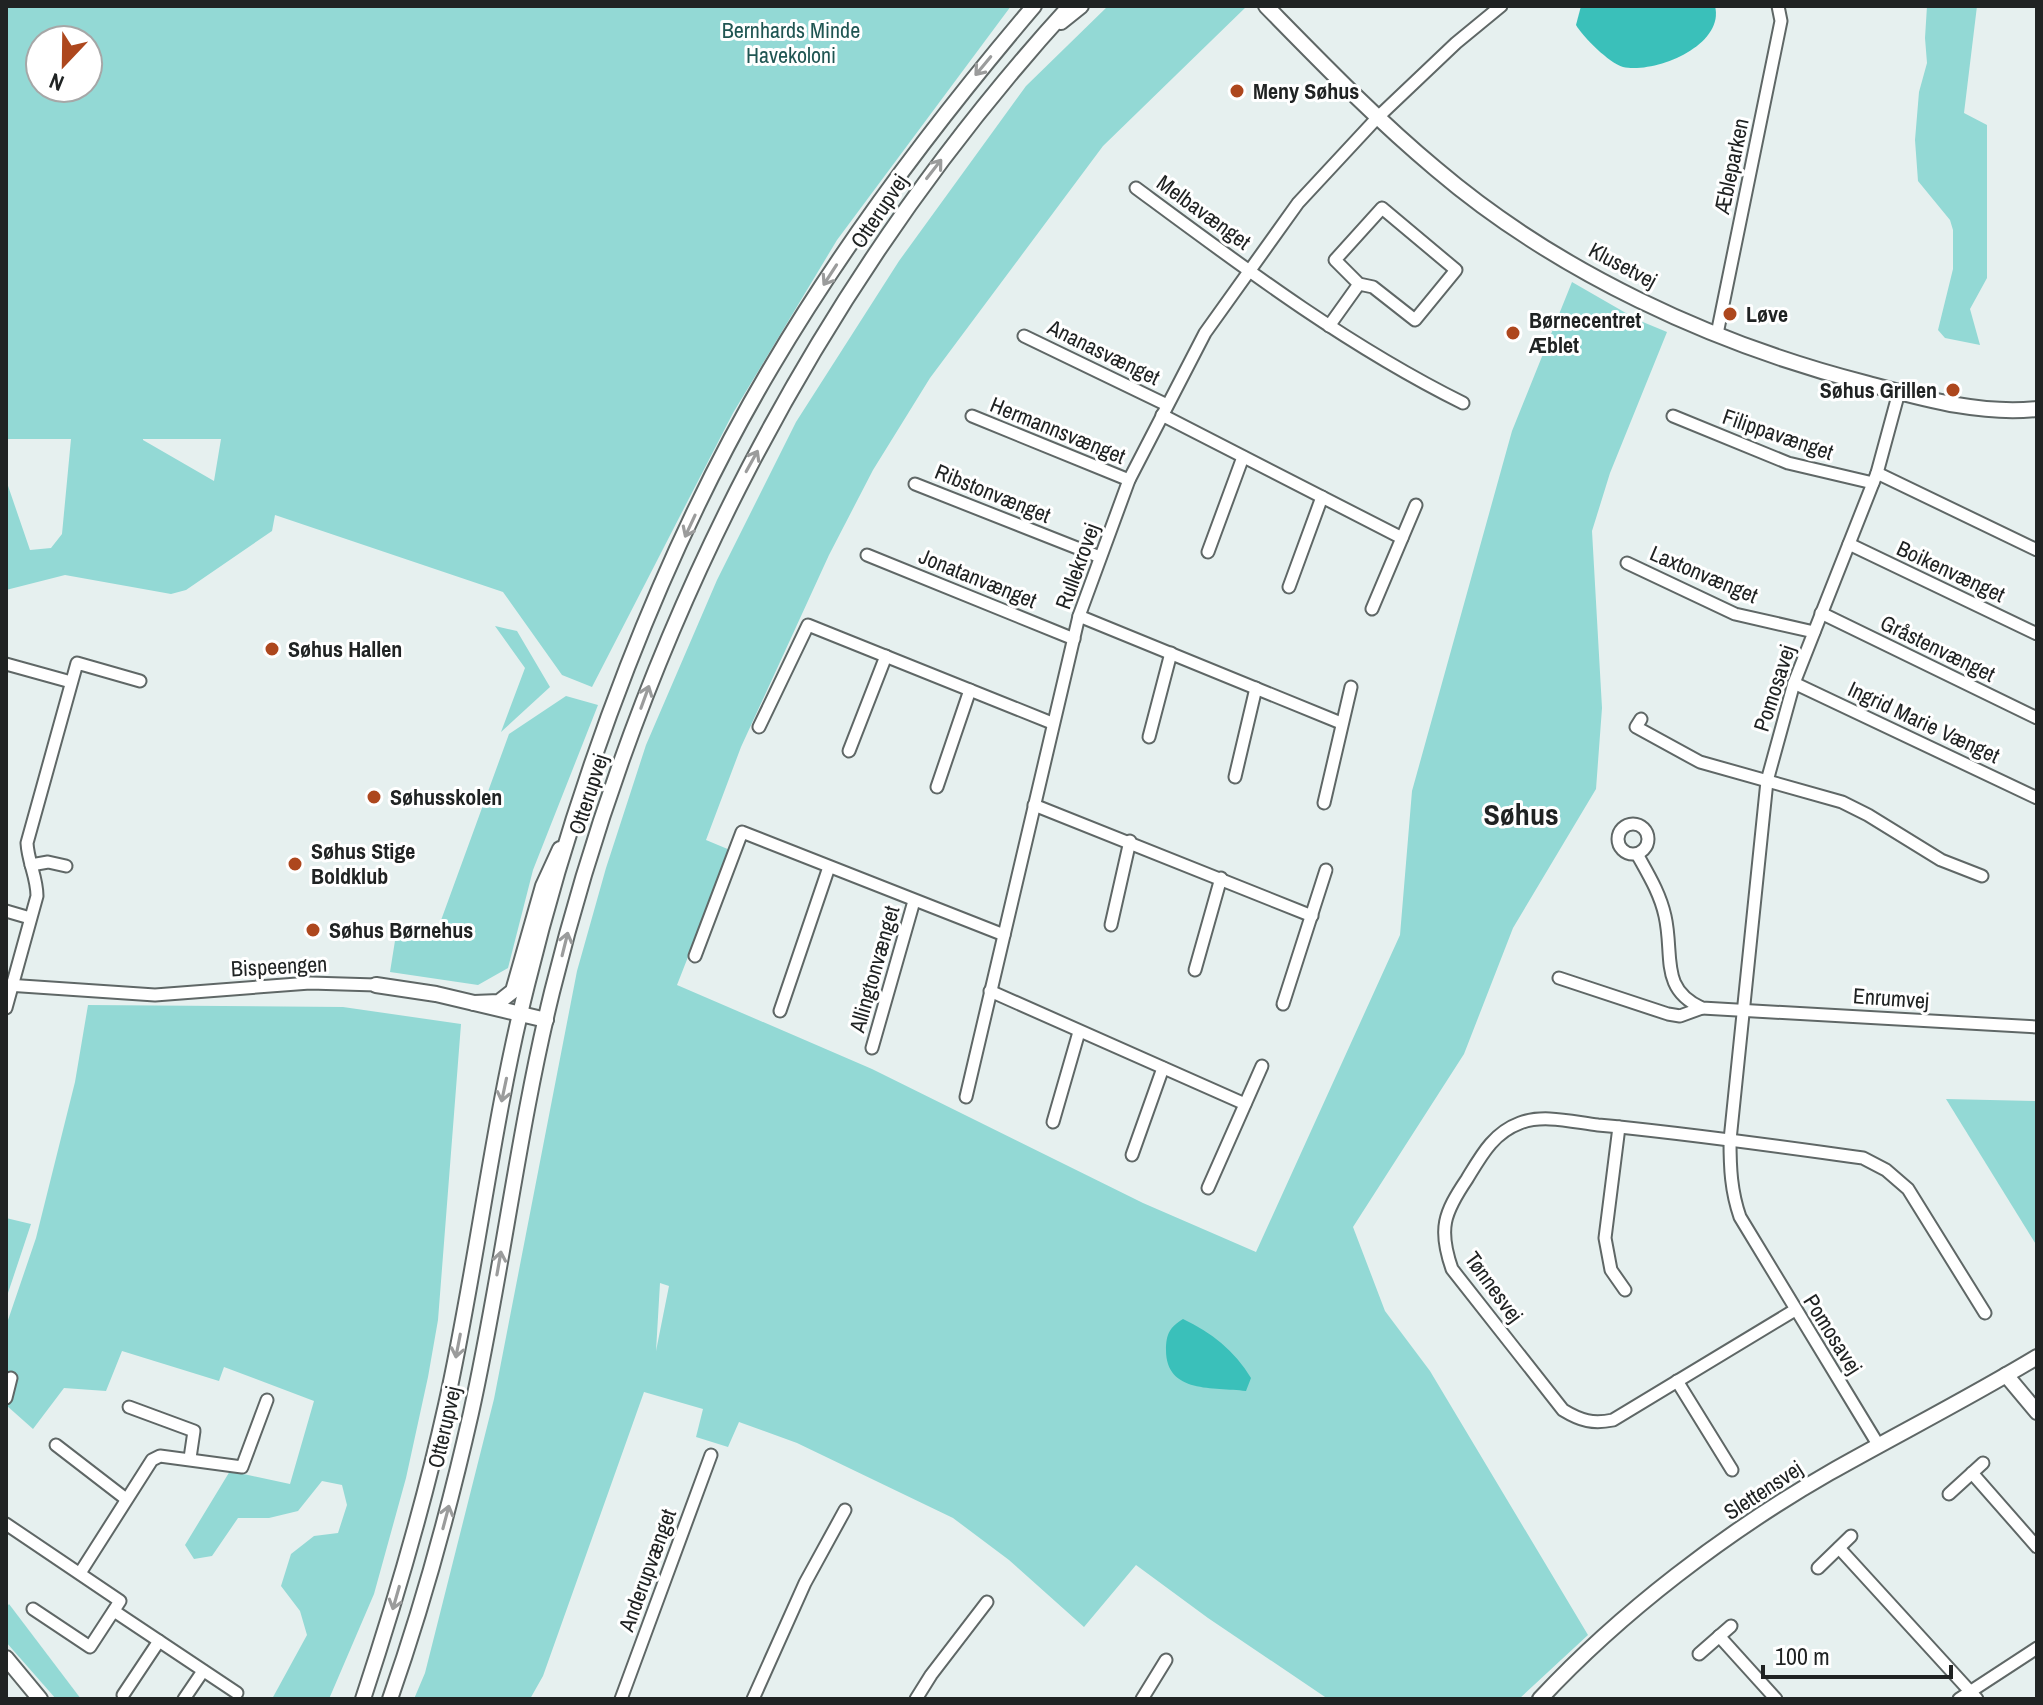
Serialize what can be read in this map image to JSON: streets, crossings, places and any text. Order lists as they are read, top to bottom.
{
  "streets": {
    "main road": [
      "Otterupvej",
      "Klusetvej",
      "Bispeengen",
      "Slettensvej"
    ],
    "street": [
      "Æbleparken",
      "Melbavænget",
      "Ananasvænget",
      "Hermannsvænget",
      "Filippavænget",
      "Ribstonvænget",
      "Rullekrovej",
      "Boikenvænget",
      "Laxtonvænget",
      "Jonatanvænget",
      "Gråstenvænget",
      "Pomosavej",
      "Ingrid Marie Vænget",
      "Allingtonvænget",
      "Enrumvej",
      "Tønnesvej",
      "Anderupvænget"
    ]
  },
  "crossings": [
    ["Æbleparken", "Klusetvej"],
    ["Otterupvej", "Bispeengen"],
    ["Melbavænget", "Rullekrovej"],
    ["Klusetvej", "Rullekrovej"],
    ["Klusetvej", "Pomosavej"],
    ["Ananasvænget", "Rullekrovej"],
    ["Hermannsvænget", "Rullekrovej"],
    ["Filippavænget", "Pomosavej"],
    ["Ribstonvænget", "Rullekrovej"],
    ["Rullekrovej", "Jonatanvænget"],
    ["Rullekrovej", "Allingtonvænget"],
    ["Boikenvænget", "Pomosavej"],
    ["Laxtonvænget", "Pomosavej"],
    ["Gråstenvænget", "Pomosavej"],
    ["Pomosavej", "Ingrid Marie Vænget"],
    ["Pomosavej", "Enrumvej"],
    ["Pomosavej", "Tønnesvej"],
    ["Pomosavej", "Slettensvej"]
  ],
  "districts": ["Søhus"],
  "parks": ["Bernhards Minde Havekoloni"],
  "places": [
    "Meny Søhus",
    "Løve",
    "Børnecentret Æblet",
    "Søhus Grillen",
    "Søhus Hallen",
    "Søhusskolen",
    "Søhus Stige Boldklub",
    "Søhus Børnehus"
  ],
  "scale_bar": "100 m",
  "north": "bottom"
}
